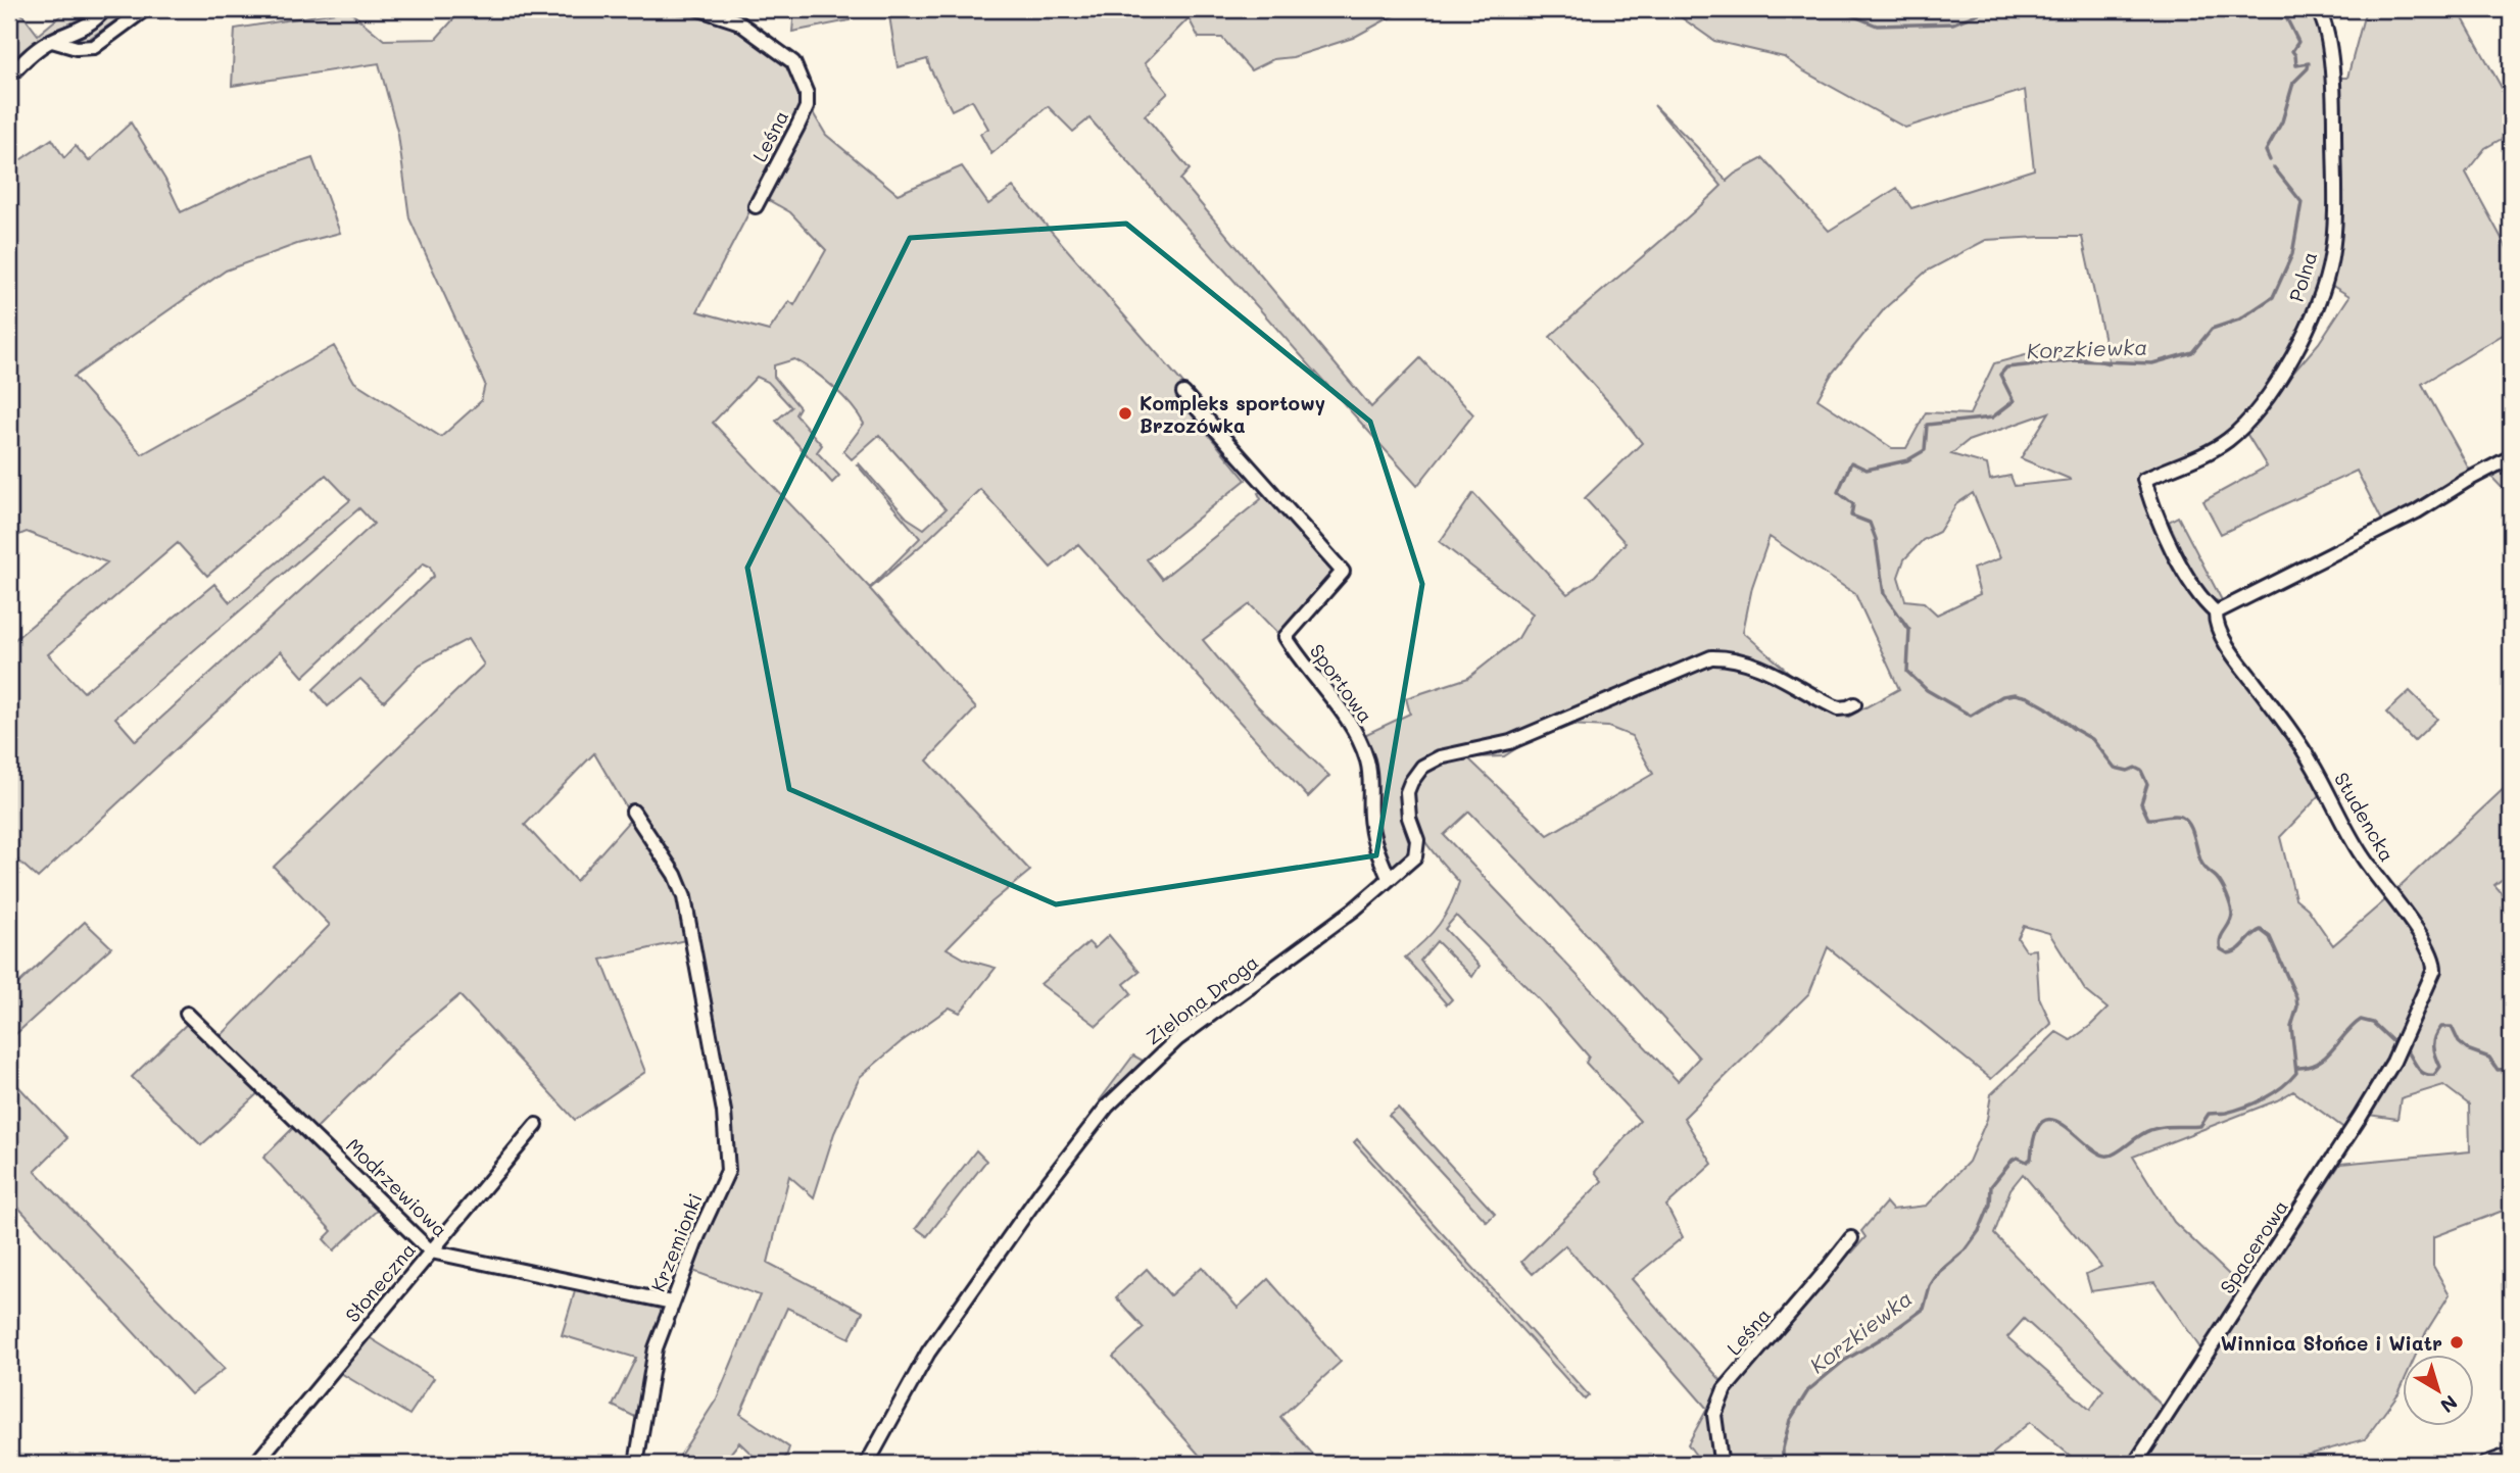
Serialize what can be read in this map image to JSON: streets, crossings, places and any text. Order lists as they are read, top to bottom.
{
  "streets": {
    "street": [
      "Leśna",
      "Polna",
      "Sportowa",
      "Studencka",
      "Zielona Droga",
      "Modrzewiowa",
      "Krzemionki",
      "Spacerowa",
      "Słoneczna"
    ]
  },
  "crossings": [
    ["Polna", "Studencka"],
    ["Sportowa", "Zielona Droga"],
    ["Studencka", "Spacerowa"],
    ["Modrzewiowa", "Krzemionki"],
    ["Modrzewiowa", "Słoneczna"]
  ],
  "water": ["Korzkiewka"],
  "places": ["Kompleks sportowy Brzozówka", "Winnica Słońce i Wiatr"],
  "north": "bottom right"
}
